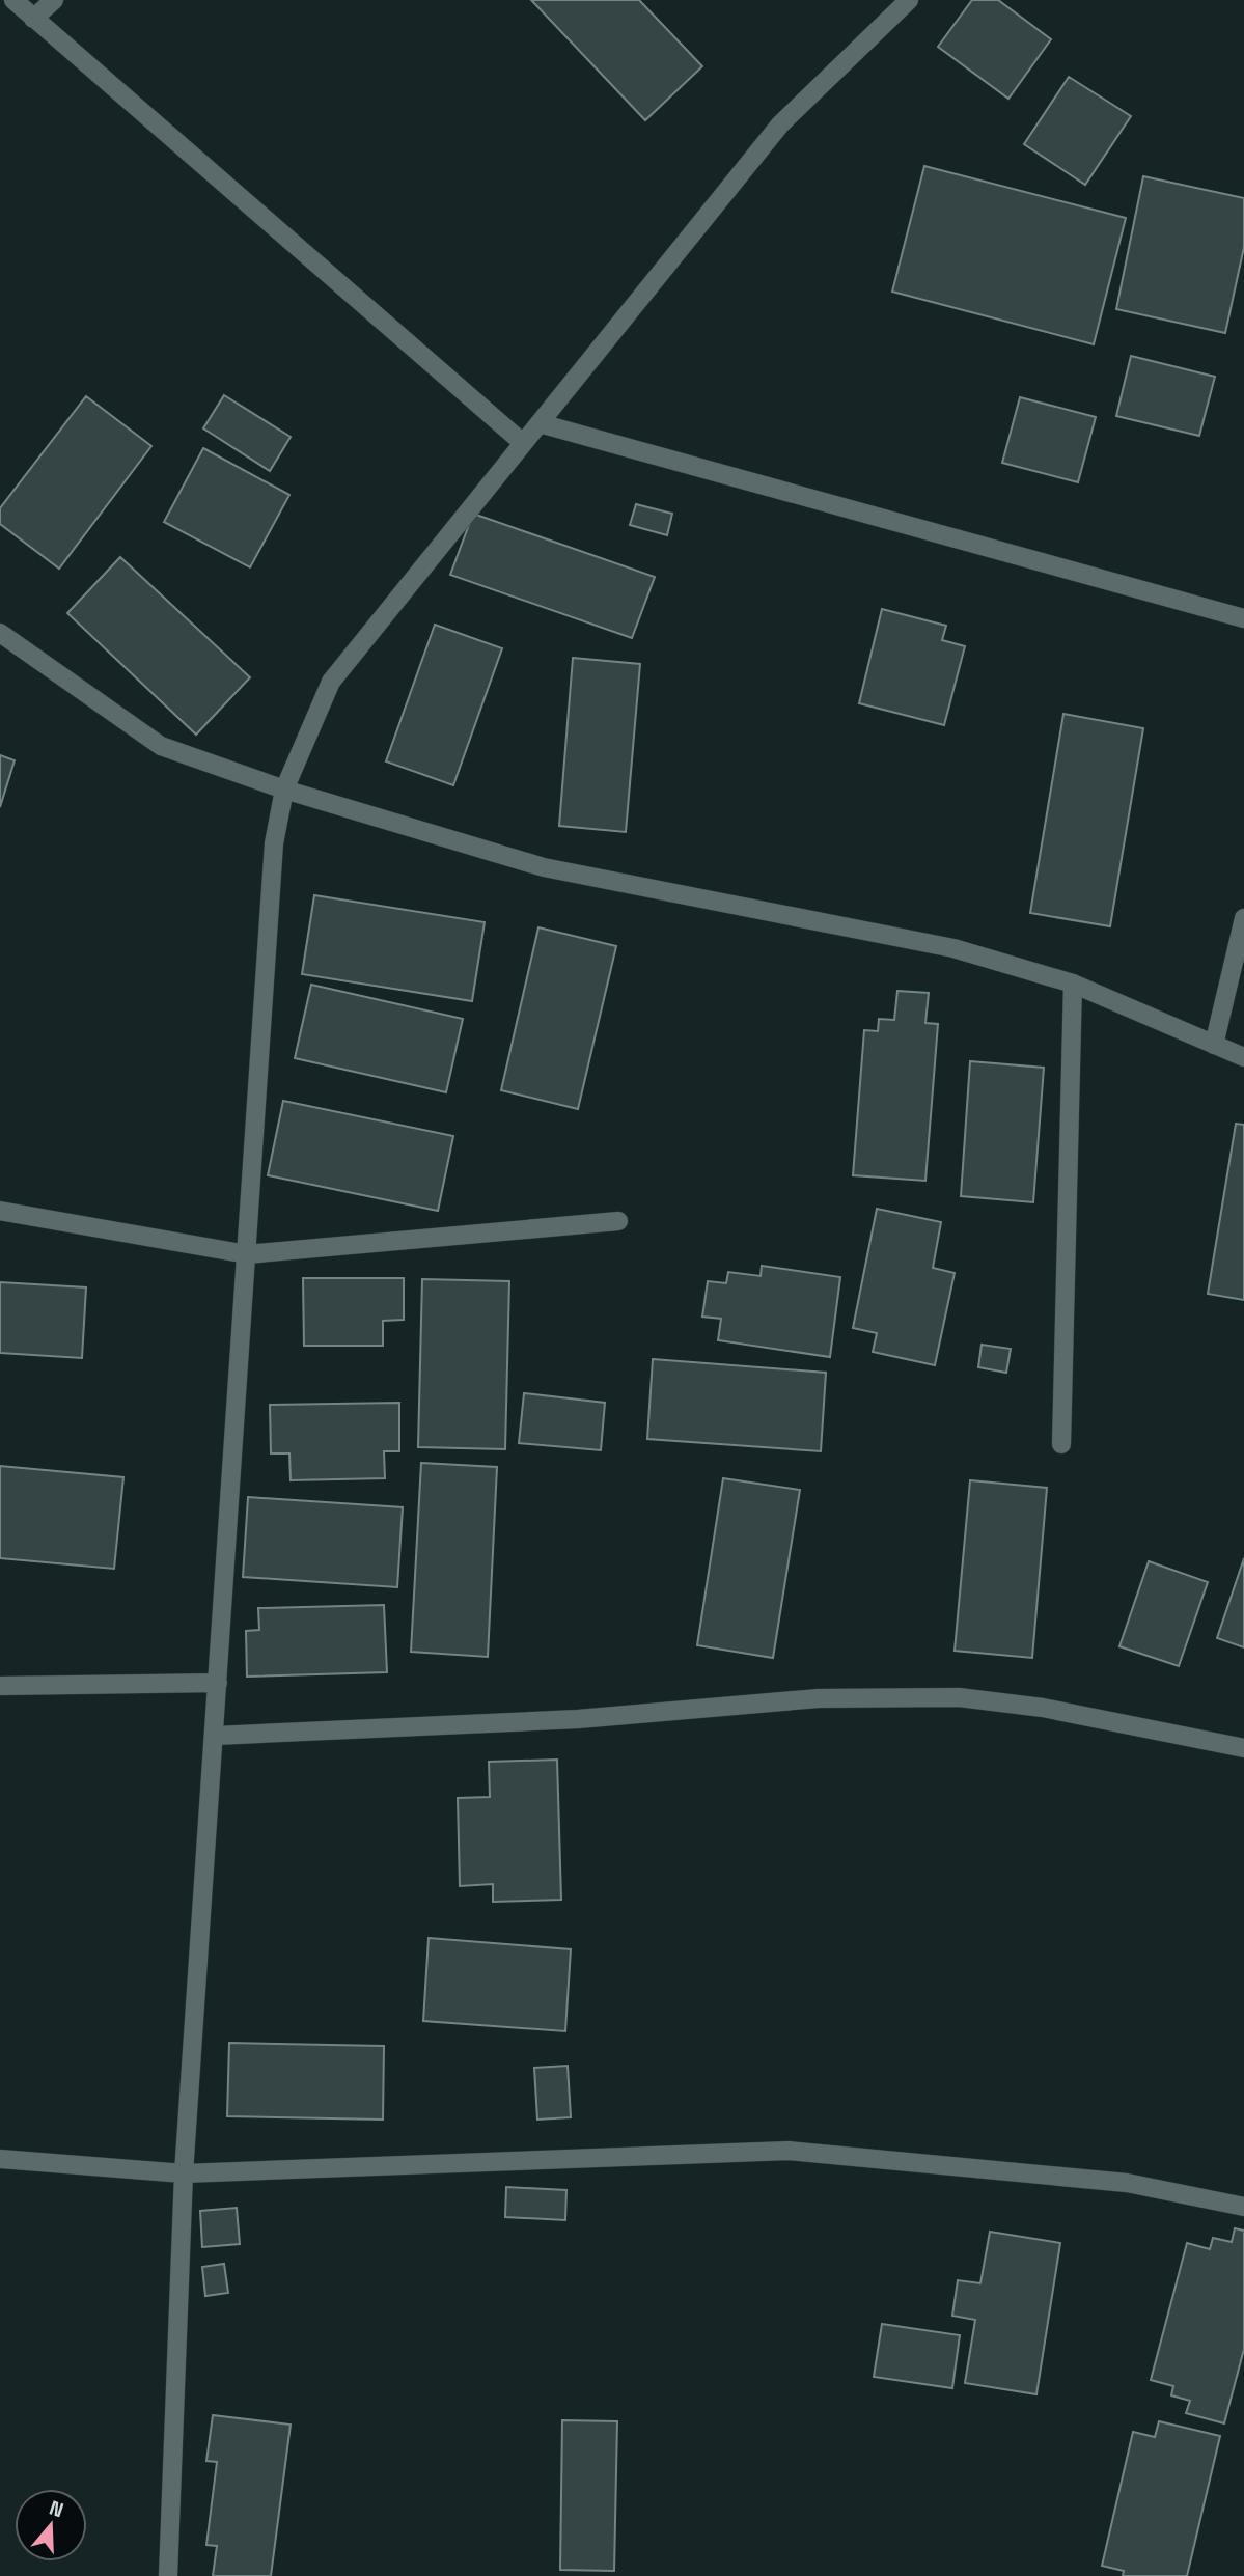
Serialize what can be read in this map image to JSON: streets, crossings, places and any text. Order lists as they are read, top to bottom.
{
  "north": "top"
}
